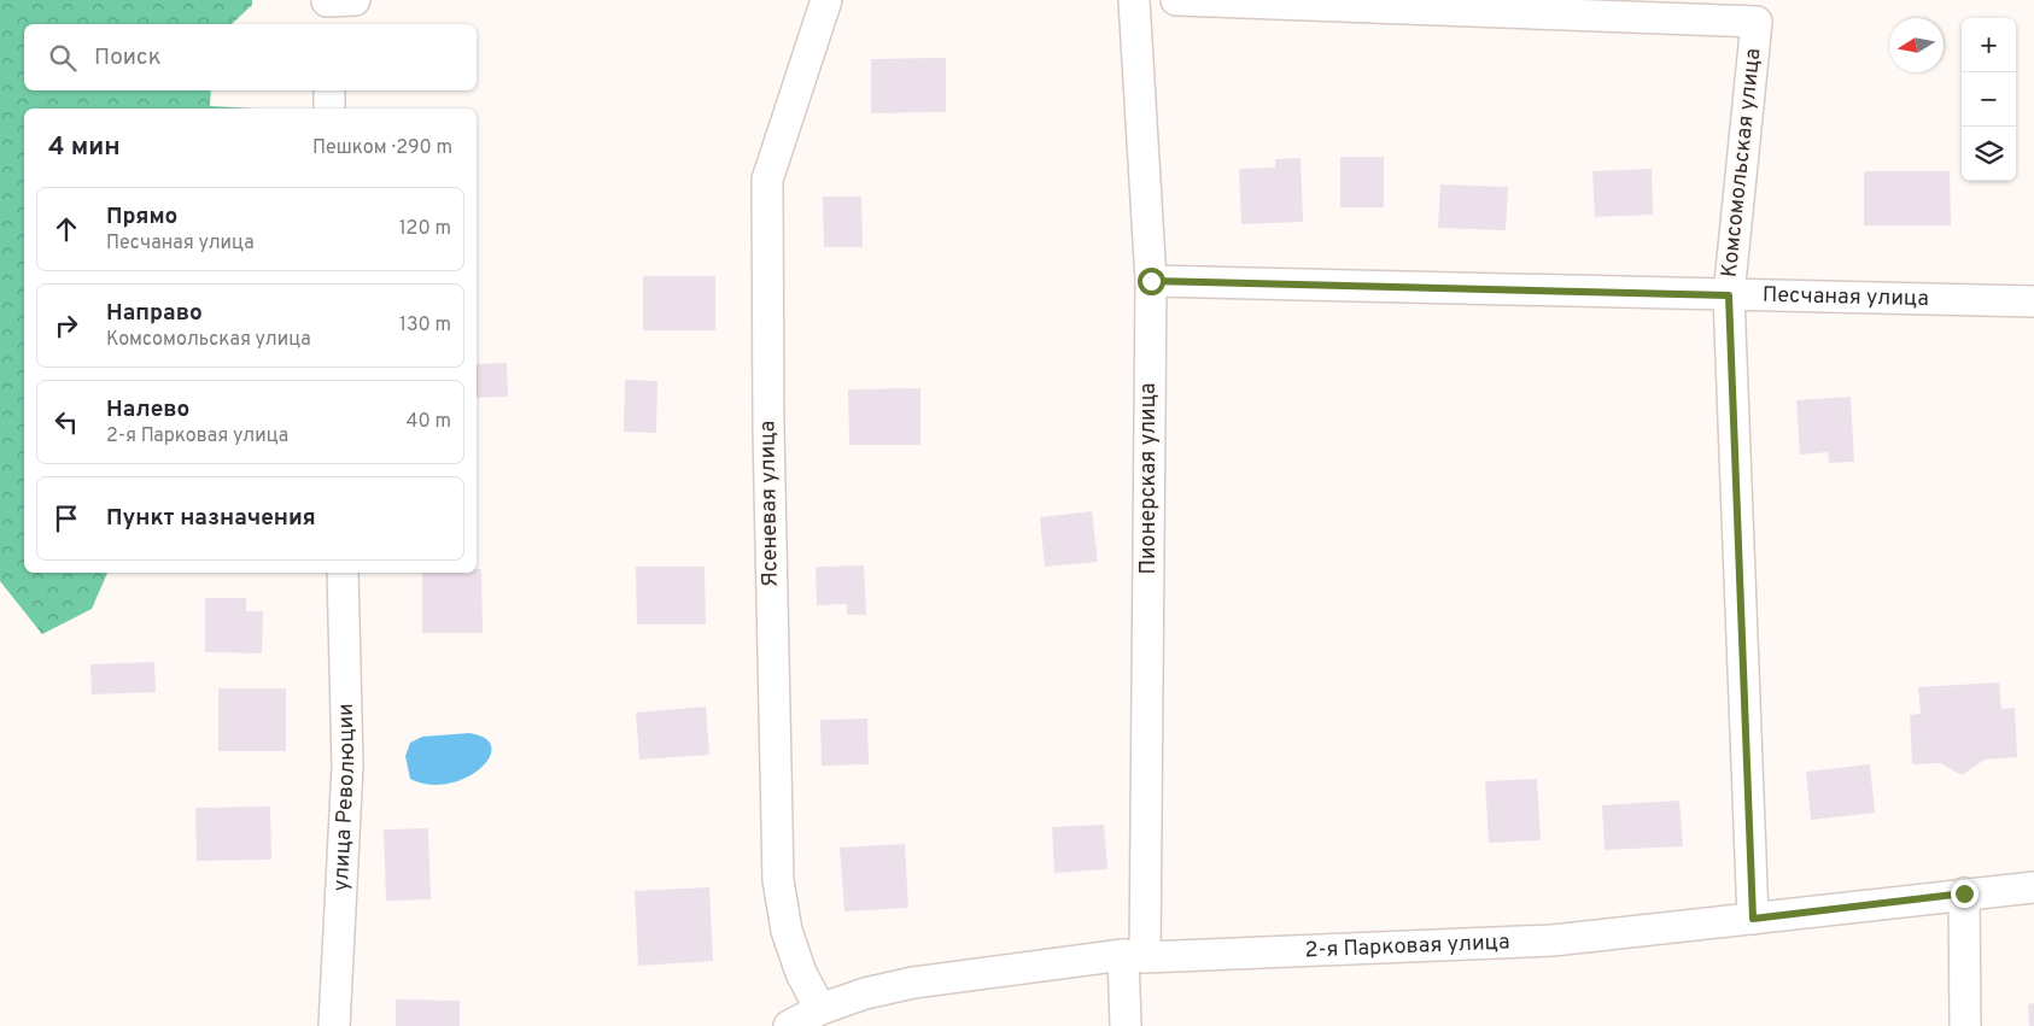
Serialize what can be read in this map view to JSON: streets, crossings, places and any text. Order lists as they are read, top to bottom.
{
  "streets": {
    "street": [
      "Комсомольская улица",
      "Песчаная улица",
      "Пионерская улица",
      "Ясеневая улица",
      "улица Революции",
      "2-я Парковая улица"
    ]
  },
  "crossings": [
    ["Комсомольская улица", "Песчаная улица"],
    ["Комсомольская улица", "2-я Парковая улица"],
    ["Песчаная улица", "Пионерская улица"],
    ["Пионерская улица", "2-я Парковая улица"],
    ["Ясеневая улица", "2-я Парковая улица"]
  ],
  "north": "left",
  "page": {
    "map_buttons": ["+", "−"],
    "search": "Поиск",
    "heading": ["4 мин", "Пешком · 290 m"],
    "list": [
      ["Прямо", "Песчаная улица", "120 m"],
      ["Направо", "Комсомольская улица", "130 m"],
      ["Налево", "2-я Парковая улица", "40 m"],
      "Пункт назначения"
    ]
  }
}
